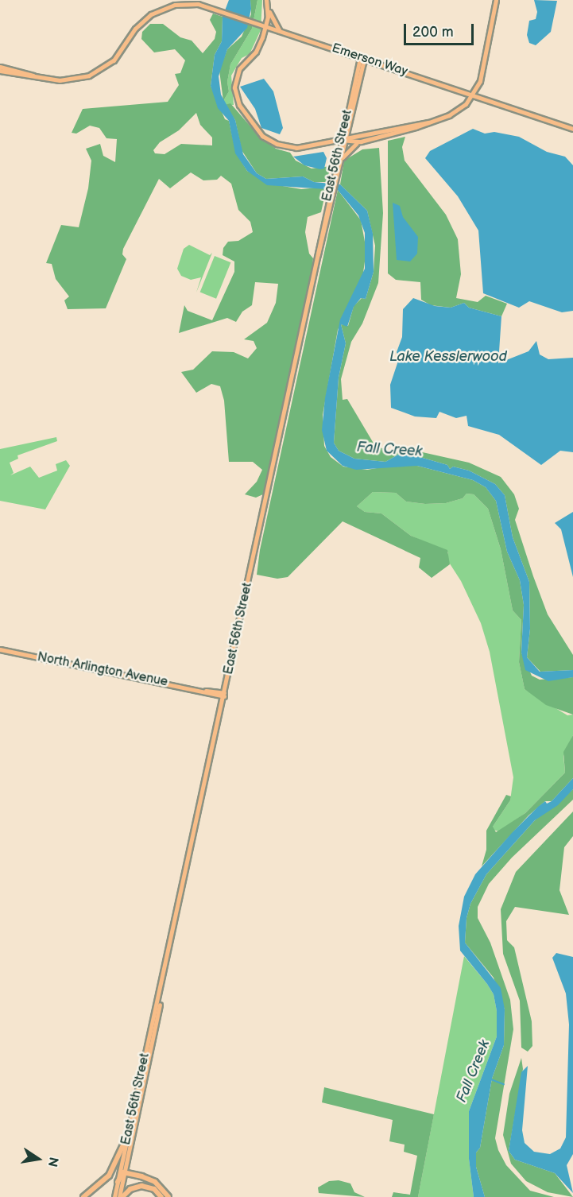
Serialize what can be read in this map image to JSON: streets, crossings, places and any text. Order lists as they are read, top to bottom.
{
  "streets": {
    "main road": ["Emerson Way", "East 56th Street", "North Arlington Avenue"]
  },
  "crossings": [
    ["Emerson Way", "East 56th Street"],
    ["East 56th Street", "North Arlington Avenue"]
  ],
  "water": ["Lake Kesslerwood", "Fall Creek"],
  "scale_bar": "200 m",
  "north": "right"
}
